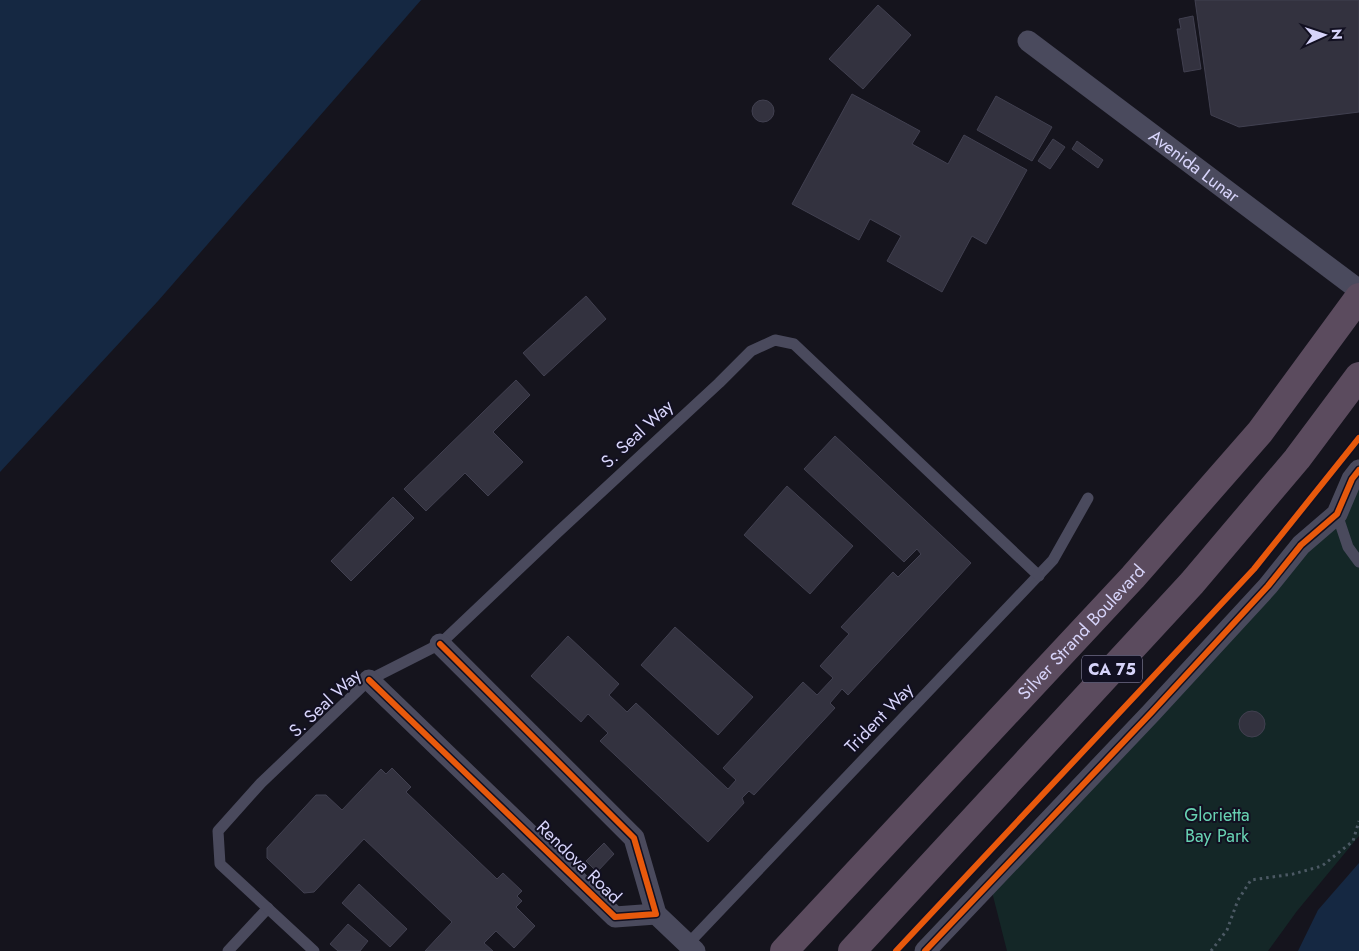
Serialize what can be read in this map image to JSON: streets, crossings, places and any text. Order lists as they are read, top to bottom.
{
  "streets": {
    "highway": ["Silver Strand Boulevard", "CA 75"],
    "street": ["Avenida Lunar", "Rendova Road"],
    "lane": ["S. Seal Way", "Trident Way"]
  },
  "crossings": [
    ["S. Seal Way", "Trident Way"],
    ["S. Seal Way", "Rendova Road"]
  ],
  "parks": ["Glorietta Bay Park"],
  "north": "right"
}
